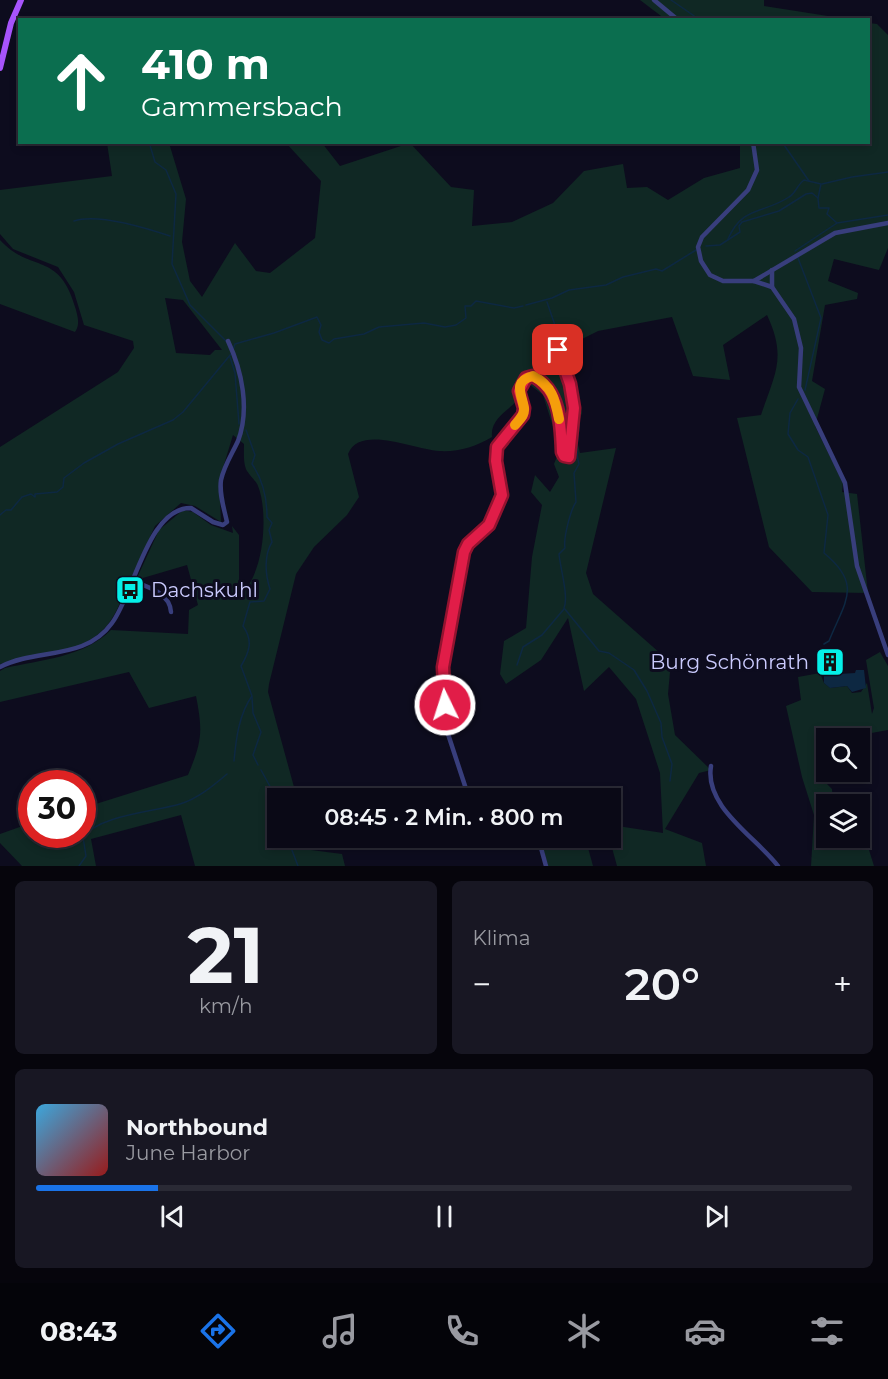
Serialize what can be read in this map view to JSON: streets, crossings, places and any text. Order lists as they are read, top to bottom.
{
  "places": {
    "bus stop": ["Dachskuhl"],
    "building": ["Burg Schönrath"]
  },
  "page": {
    "turn": ["410 m", "Gammersbach"],
    "limit": "30",
    "trip": "08:45 · 2 Min. · 800 m",
    "tile": [
      ["21", "km/h"],
      "Klima"
    ],
    "heat": ["−", "20°", "+"],
    "song": ["Northbound", "June Harbor"],
    "tabs": "08:43"
  }
}
